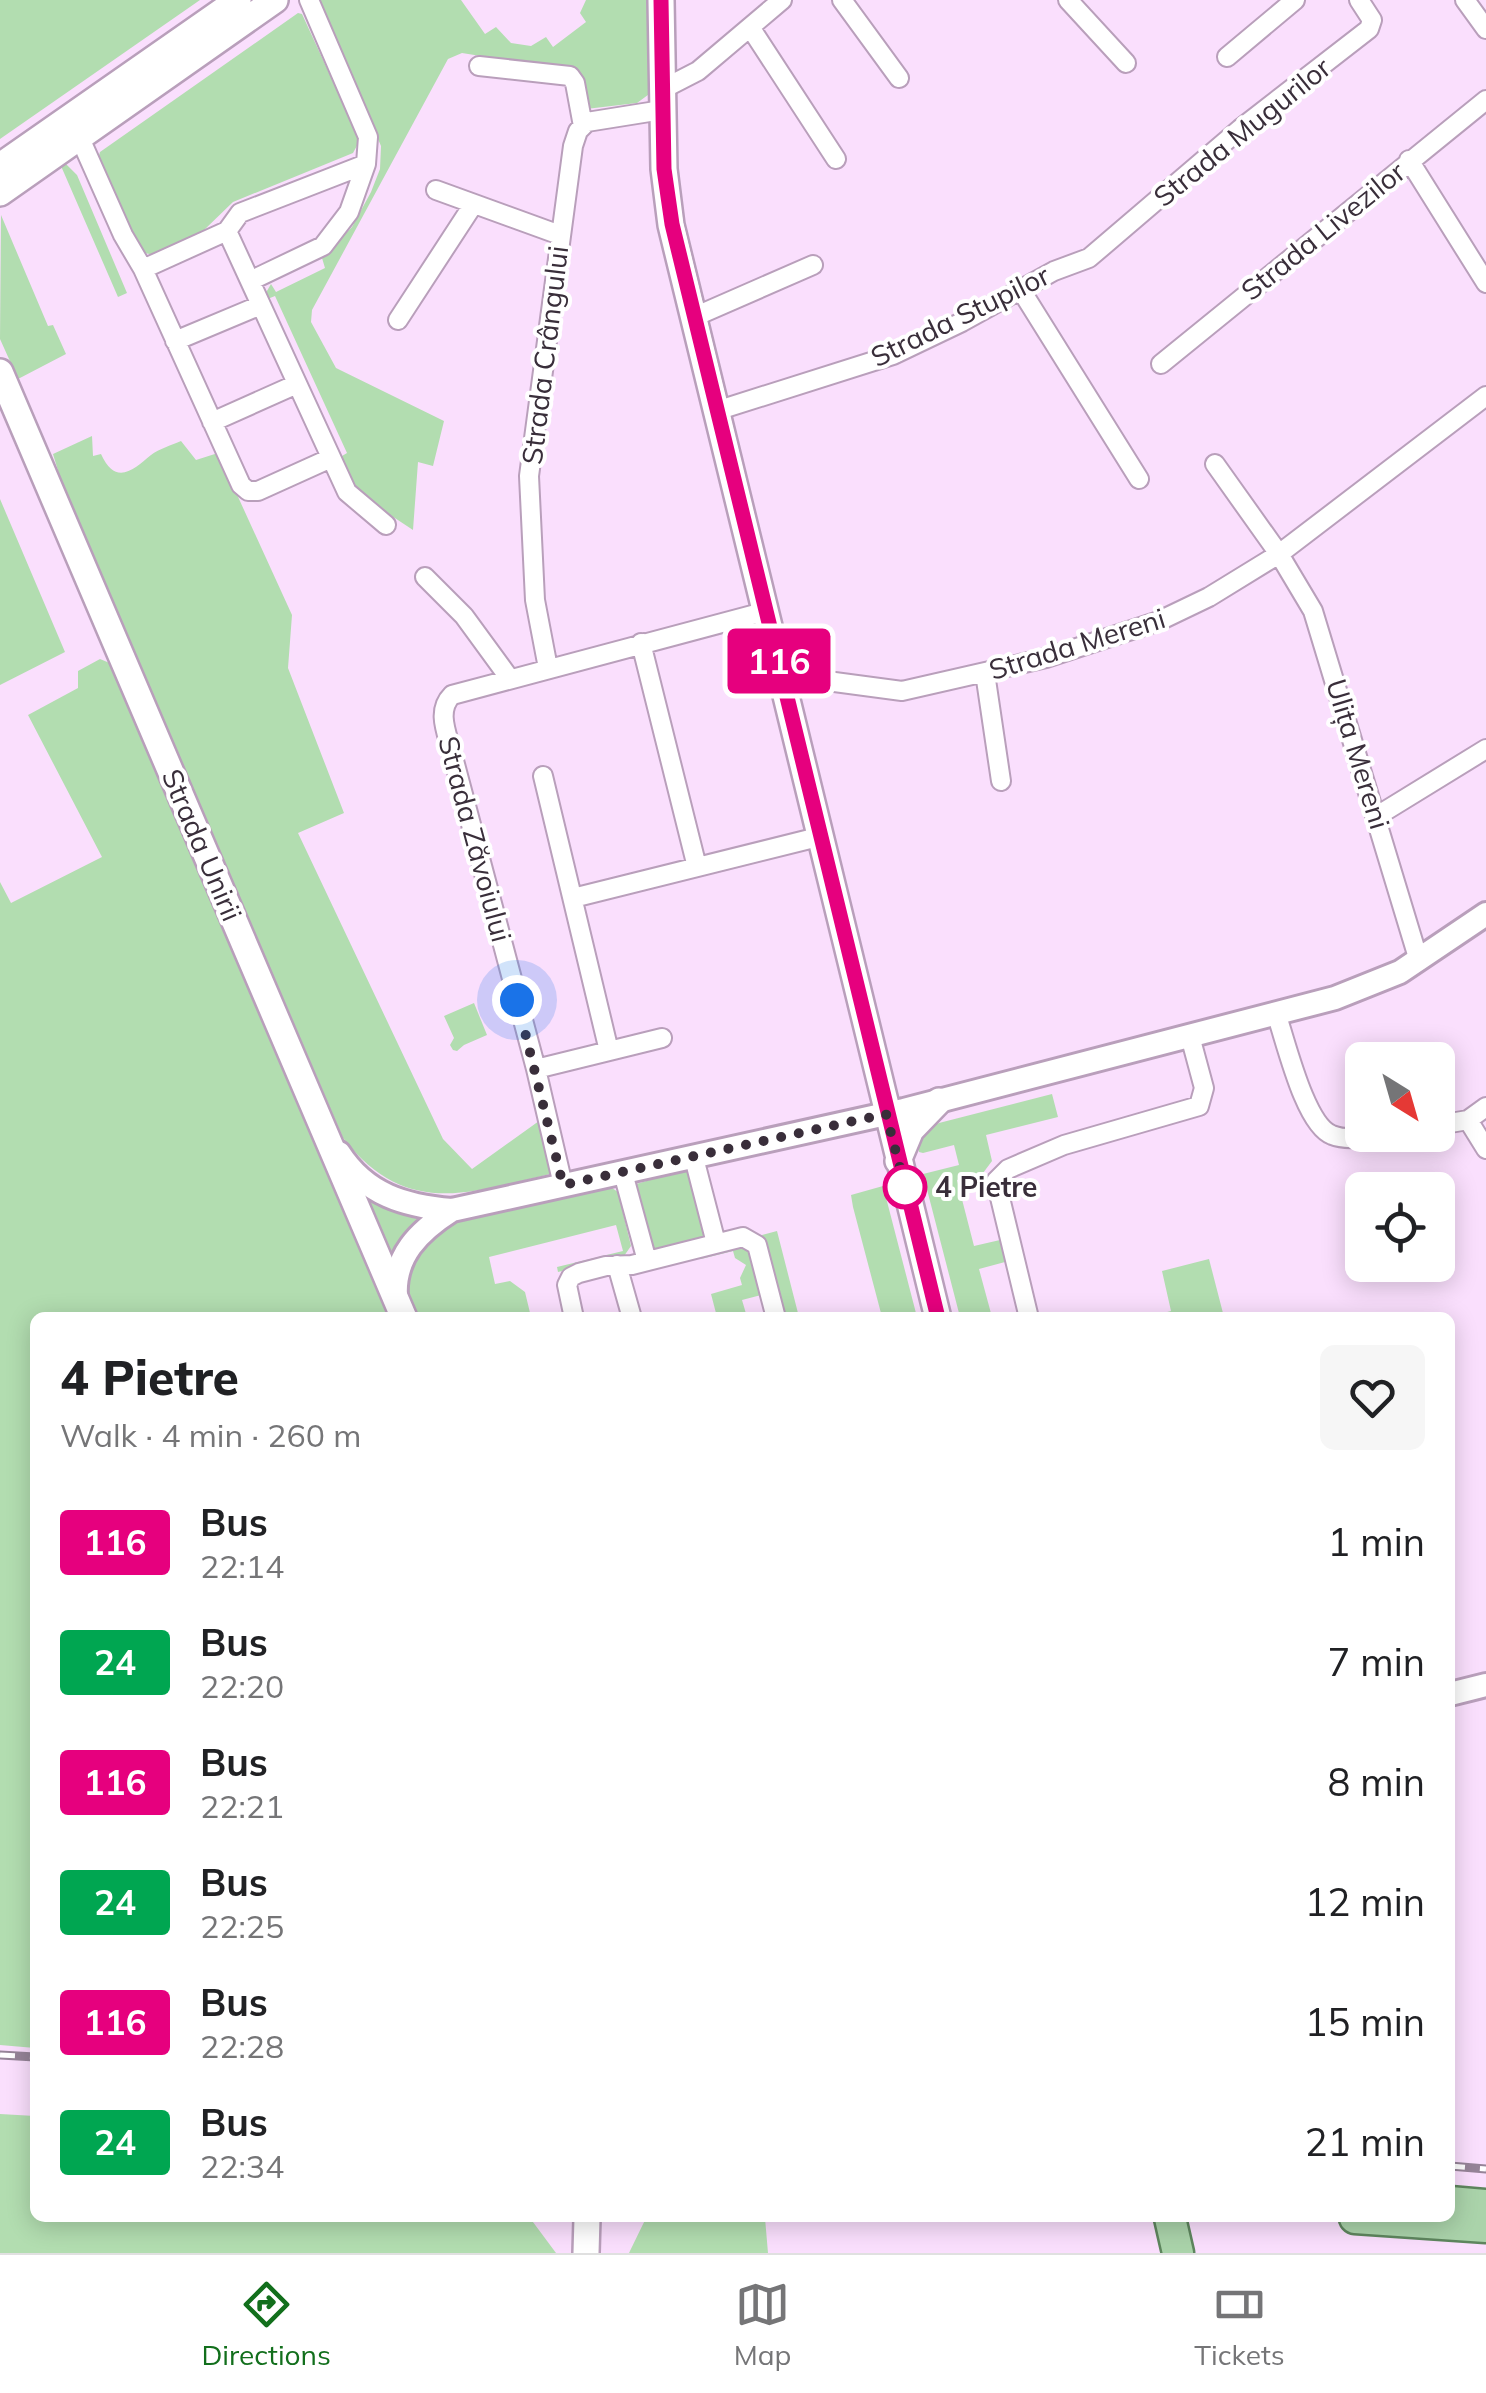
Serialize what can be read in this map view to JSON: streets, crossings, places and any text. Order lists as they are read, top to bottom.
{
  "streets": {
    "main road": ["Strada Unirii"],
    "street": [
      "Strada Mugurilor",
      "Strada Livezilor",
      "Strada Stupilor",
      "Strada Crângului",
      "Strada Mereni",
      "Ulița Mereni",
      "Strada Zăvoiului"
    ]
  },
  "crossings": [
    ["Strada Mugurilor", "Strada Stupilor"],
    ["Strada Crângului", "Strada Zăvoiului"],
    ["Strada Mereni", "Ulița Mereni"]
  ],
  "places": ["4 Pietre"],
  "lines": ["bus line 116"],
  "north": "bottom right",
  "page": {
    "on_map": "116",
    "heading": ["4 Pietre", "Walk · 4 min · 260 m"],
    "list": [
      {
        "mark": "116",
        "name": "Bus",
        "note": "22:14",
        "value": "1 min"
      },
      {
        "mark": "24",
        "name": "Bus",
        "note": "22:20",
        "value": "7 min"
      },
      {
        "mark": "116",
        "name": "Bus",
        "note": "22:21",
        "value": "8 min"
      },
      {
        "mark": "24",
        "name": "Bus",
        "note": "22:25",
        "value": "12 min"
      },
      {
        "mark": "116",
        "name": "Bus",
        "note": "22:28",
        "value": "15 min"
      },
      {
        "mark": "24",
        "name": "Bus",
        "note": "22:34",
        "value": "21 min"
      }
    ],
    "tabs": ["Directions", "Map", "Tickets"]
  }
}
